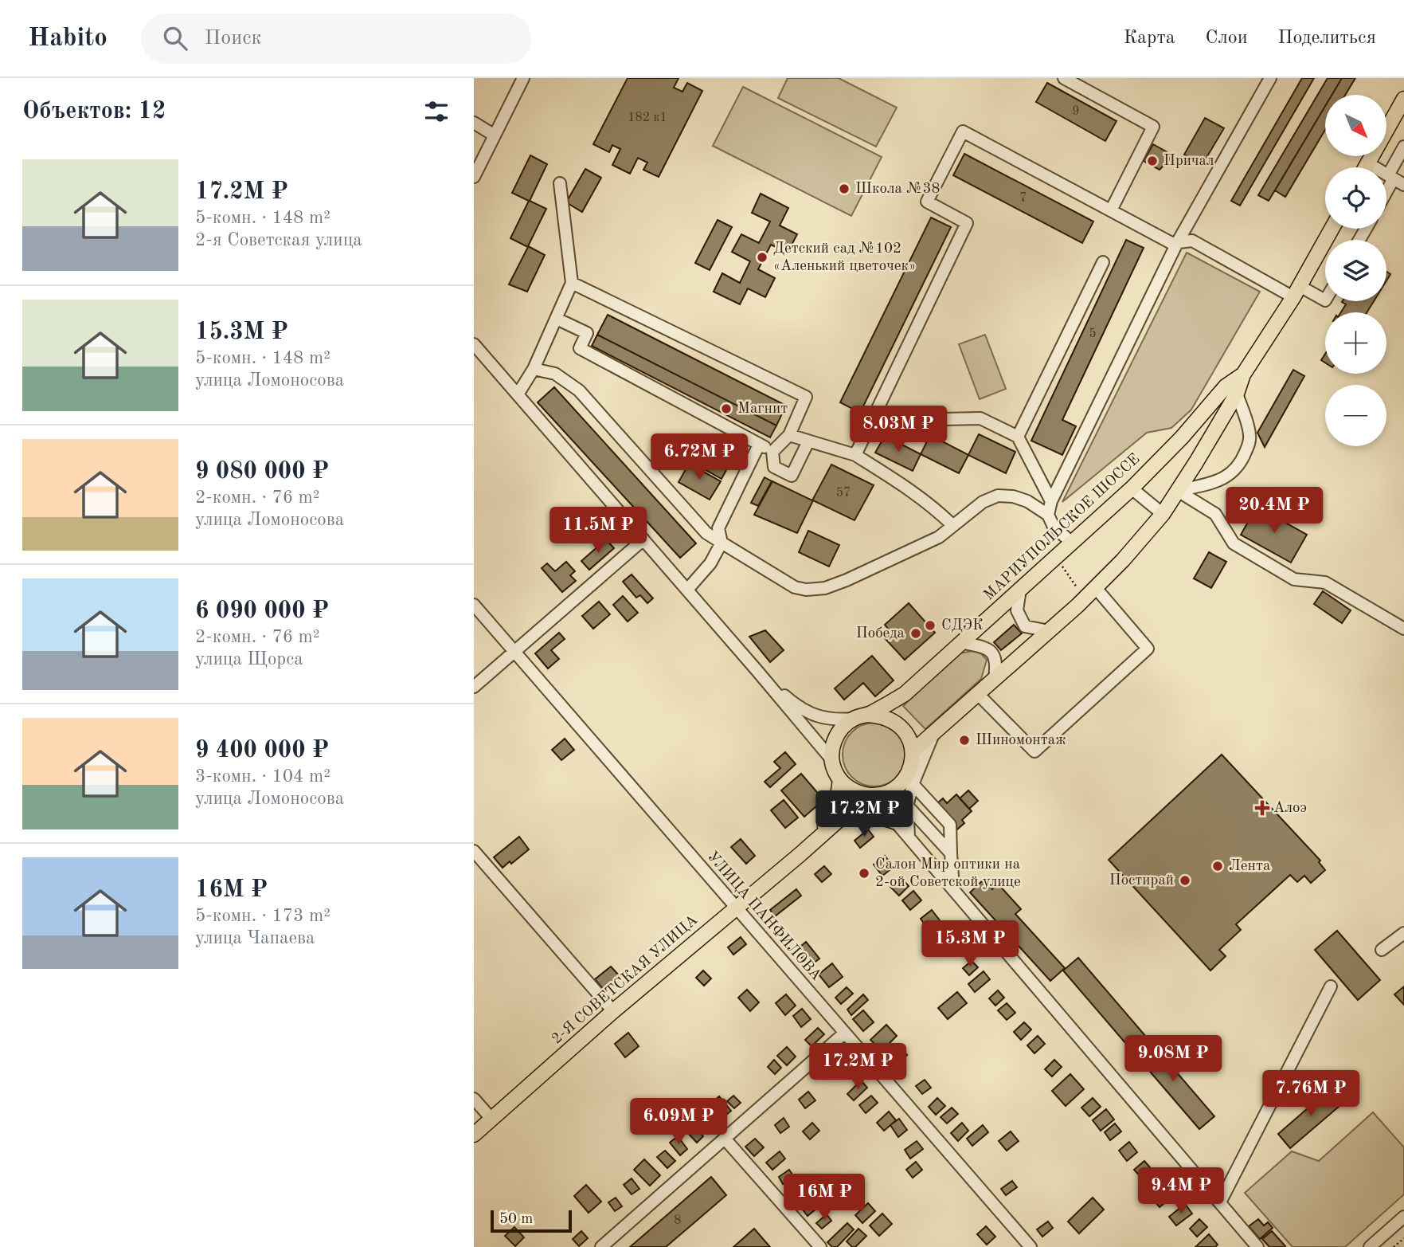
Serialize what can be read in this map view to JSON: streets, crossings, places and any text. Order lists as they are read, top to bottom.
{
  "streets": {
    "main road": ["МАРИУПОЛЬСКОЕ ШОССЕ", "2-Я СОВЕТСКАЯ УЛИЦА"],
    "street": ["УЛИЦА ПАНФИЛОВА"]
  },
  "crossings": [
    ["МАРИУПОЛЬСКОЕ ШОССЕ", "2-Я СОВЕТСКАЯ УЛИЦА"],
    ["УЛИЦА ПАНФИЛОВА", "2-Я СОВЕТСКАЯ УЛИЦА"]
  ],
  "places": {
    "other": [
      "Причал",
      "Школа №38",
      "Детский сад №102 «Аленький цветочек»",
      "Магнит",
      "СДЭК",
      "Победа",
      "Шиномонтаж",
      "Лента",
      "Салон Мир оптики на 2-ой Советской улице",
      "Постирай"
    ],
    "health": ["Алоэ"]
  },
  "house_numbers": [
    "9",
    "182 к1",
    "7",
    "5",
    "57",
    "8"
  ],
  "scale_bar": "50 m",
  "north": "bottom right",
  "page": {
    "header": "Habito",
    "search": "Поиск",
    "nav": ["Карта", "Слои", "Поделиться"],
    "heading": "Объектов: 12",
    "map_buttons": ["+", "−"],
    "list": [
      {
        "name": "17.2M ₽",
        "note": "5-комн. · 148 m² · 2-я Советская улица"
      },
      {
        "name": "15.3M ₽",
        "note": "5-комн. · 148 m² · улица Ломоносова"
      },
      {
        "name": "9 080 000 ₽",
        "note": "2-комн. · 76 m² · улица Ломоносова"
      },
      {
        "name": "6 090 000 ₽",
        "note": "2-комн. · 76 m² · улица Щорса"
      },
      {
        "name": "9 400 000 ₽",
        "note": "3-комн. · 104 m² · улица Ломоносова"
      },
      {
        "name": "16M ₽",
        "note": "5-комн. · 173 m² · улица Чапаева"
      }
    ],
    "price": [
      "8.03M ₽",
      "6.72M ₽",
      "20.4M ₽",
      "11.5M ₽",
      "17.2M ₽",
      "15.3M ₽",
      "9.08M ₽",
      "17.2M ₽",
      "7.76M ₽",
      "6.09M ₽",
      "9.4M ₽",
      "16M ₽"
    ],
    "scale": "50 m"
  }
}
